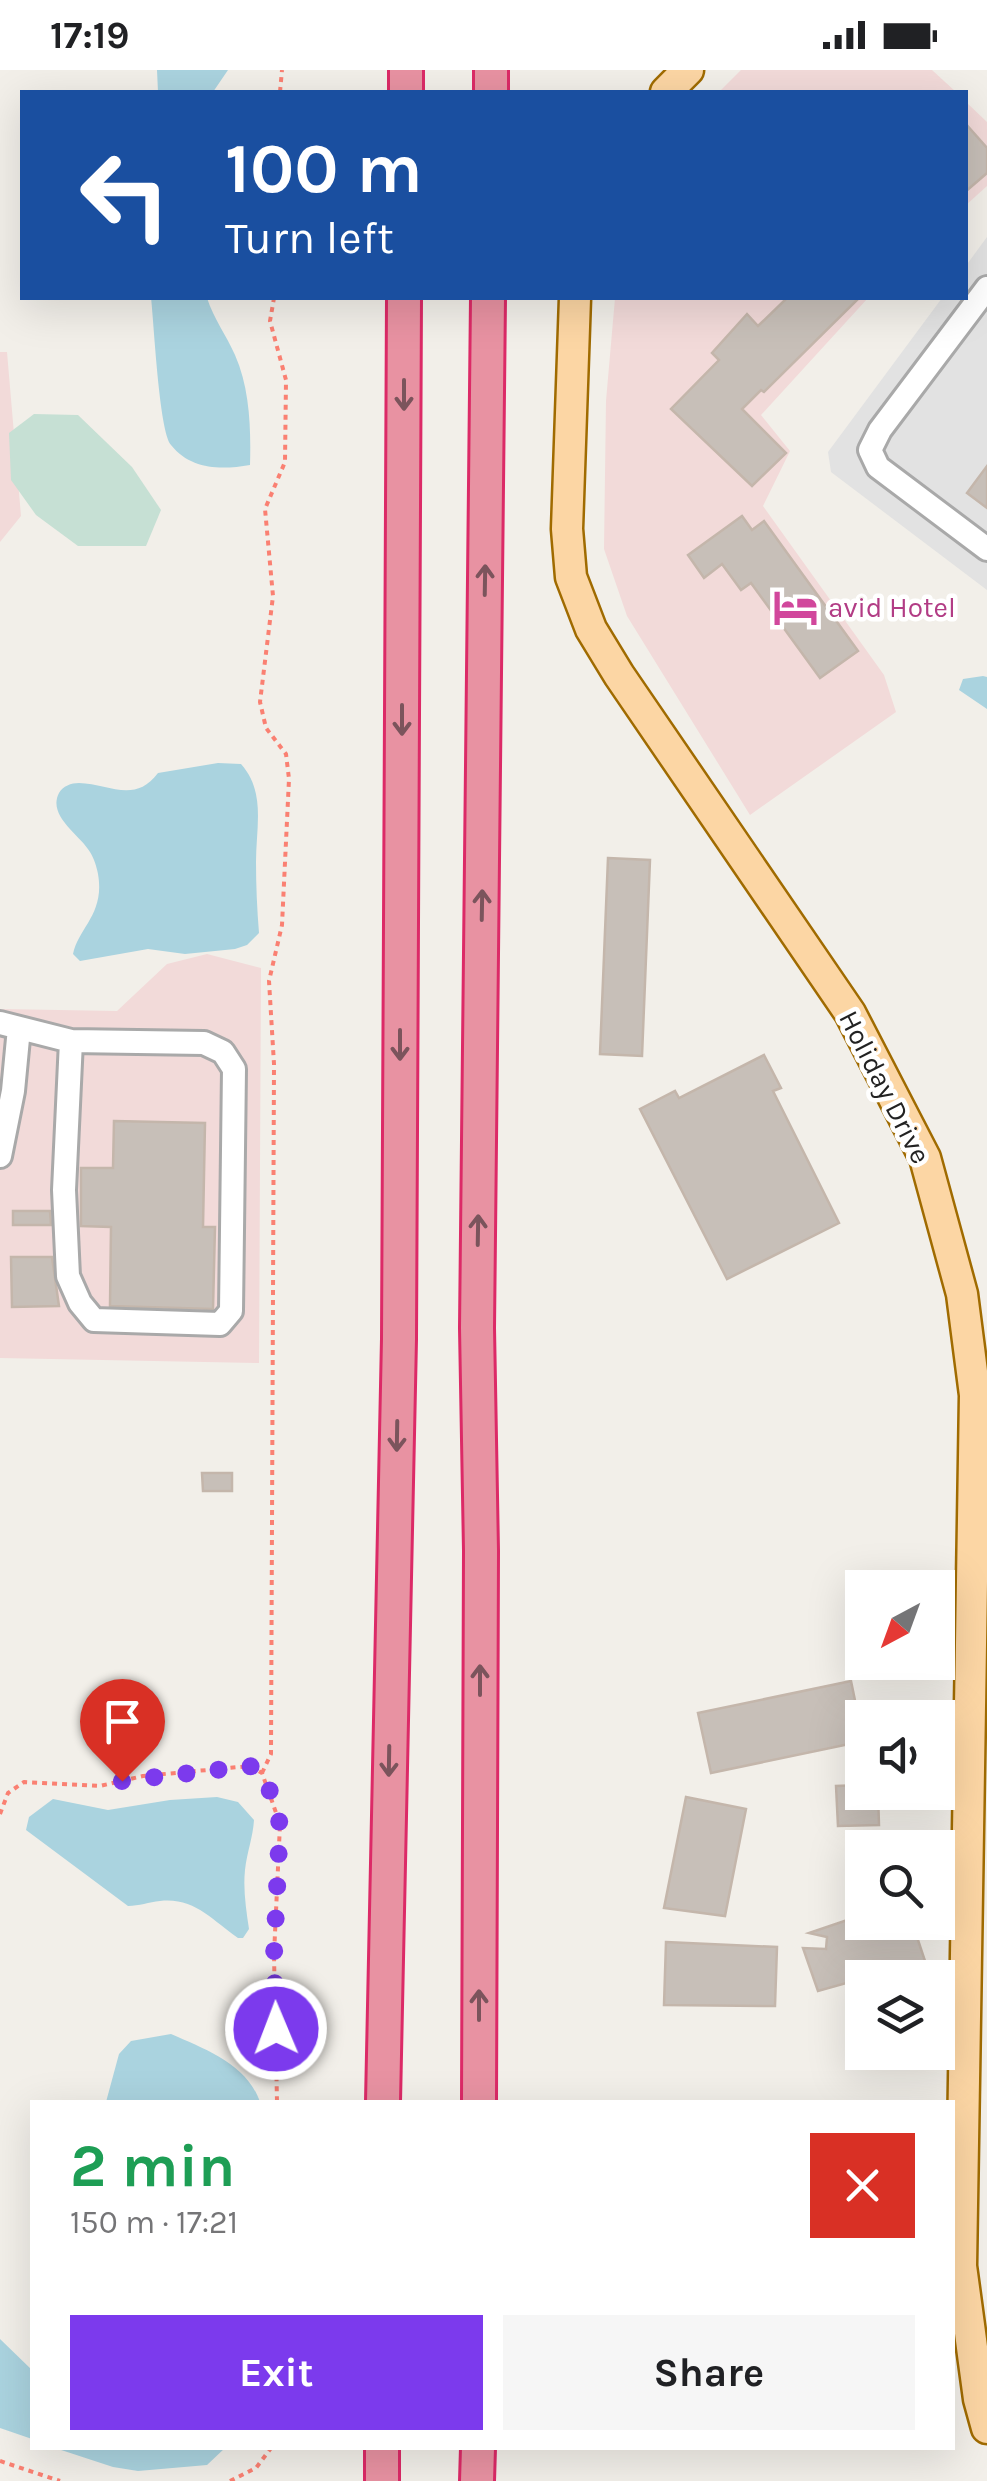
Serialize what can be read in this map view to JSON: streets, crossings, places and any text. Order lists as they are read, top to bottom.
{
  "streets": {
    "main road": ["Holiday Drive"]
  },
  "places": {
    "hotel": ["avid Hotel"]
  },
  "north": "bottom left",
  "page": {
    "status": "17:19",
    "turn": ["100 m", "Turn left"],
    "heading": ["2 min", "150 m · 17:21"],
    "buttons": ["Exit", "Share"]
  }
}
